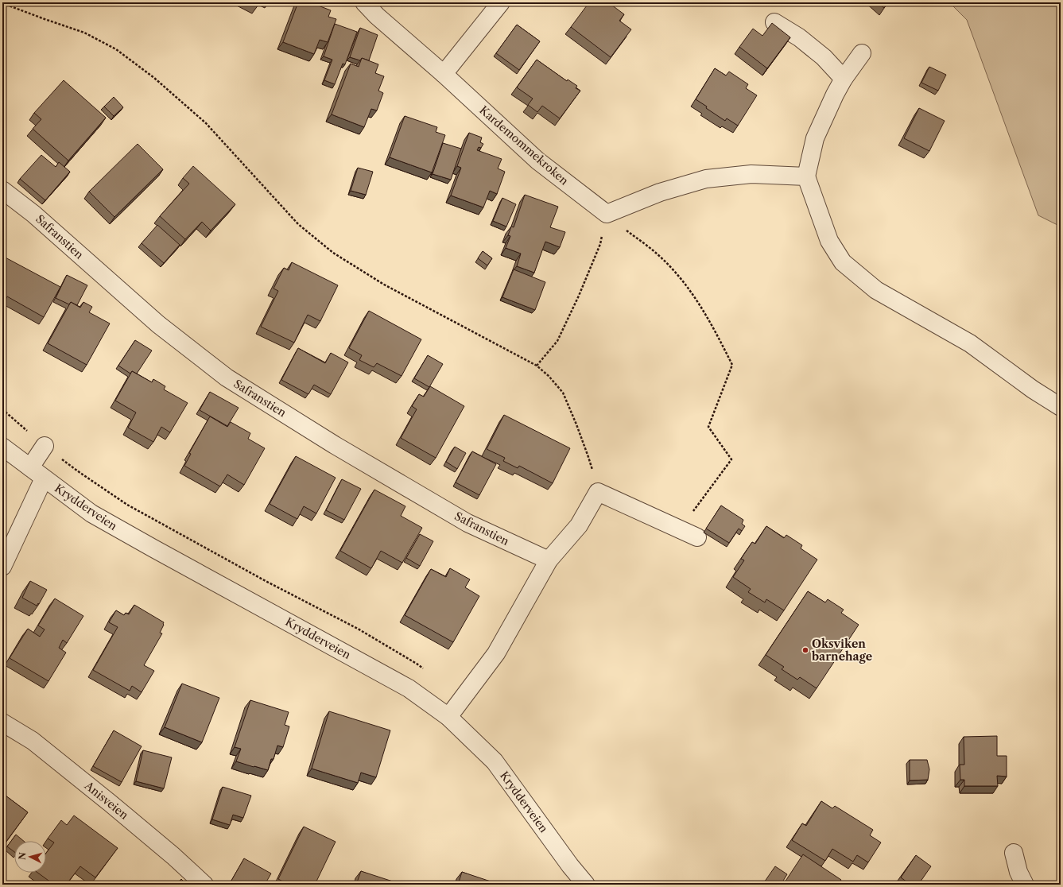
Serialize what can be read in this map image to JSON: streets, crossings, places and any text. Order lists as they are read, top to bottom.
{
  "streets": {
    "street": [
      "Kardemommekroken",
      "Safranstien",
      "Krydderveien",
      "Anisveien"
    ]
  },
  "places": ["Oksviken barnehage"],
  "north": "left"
}
